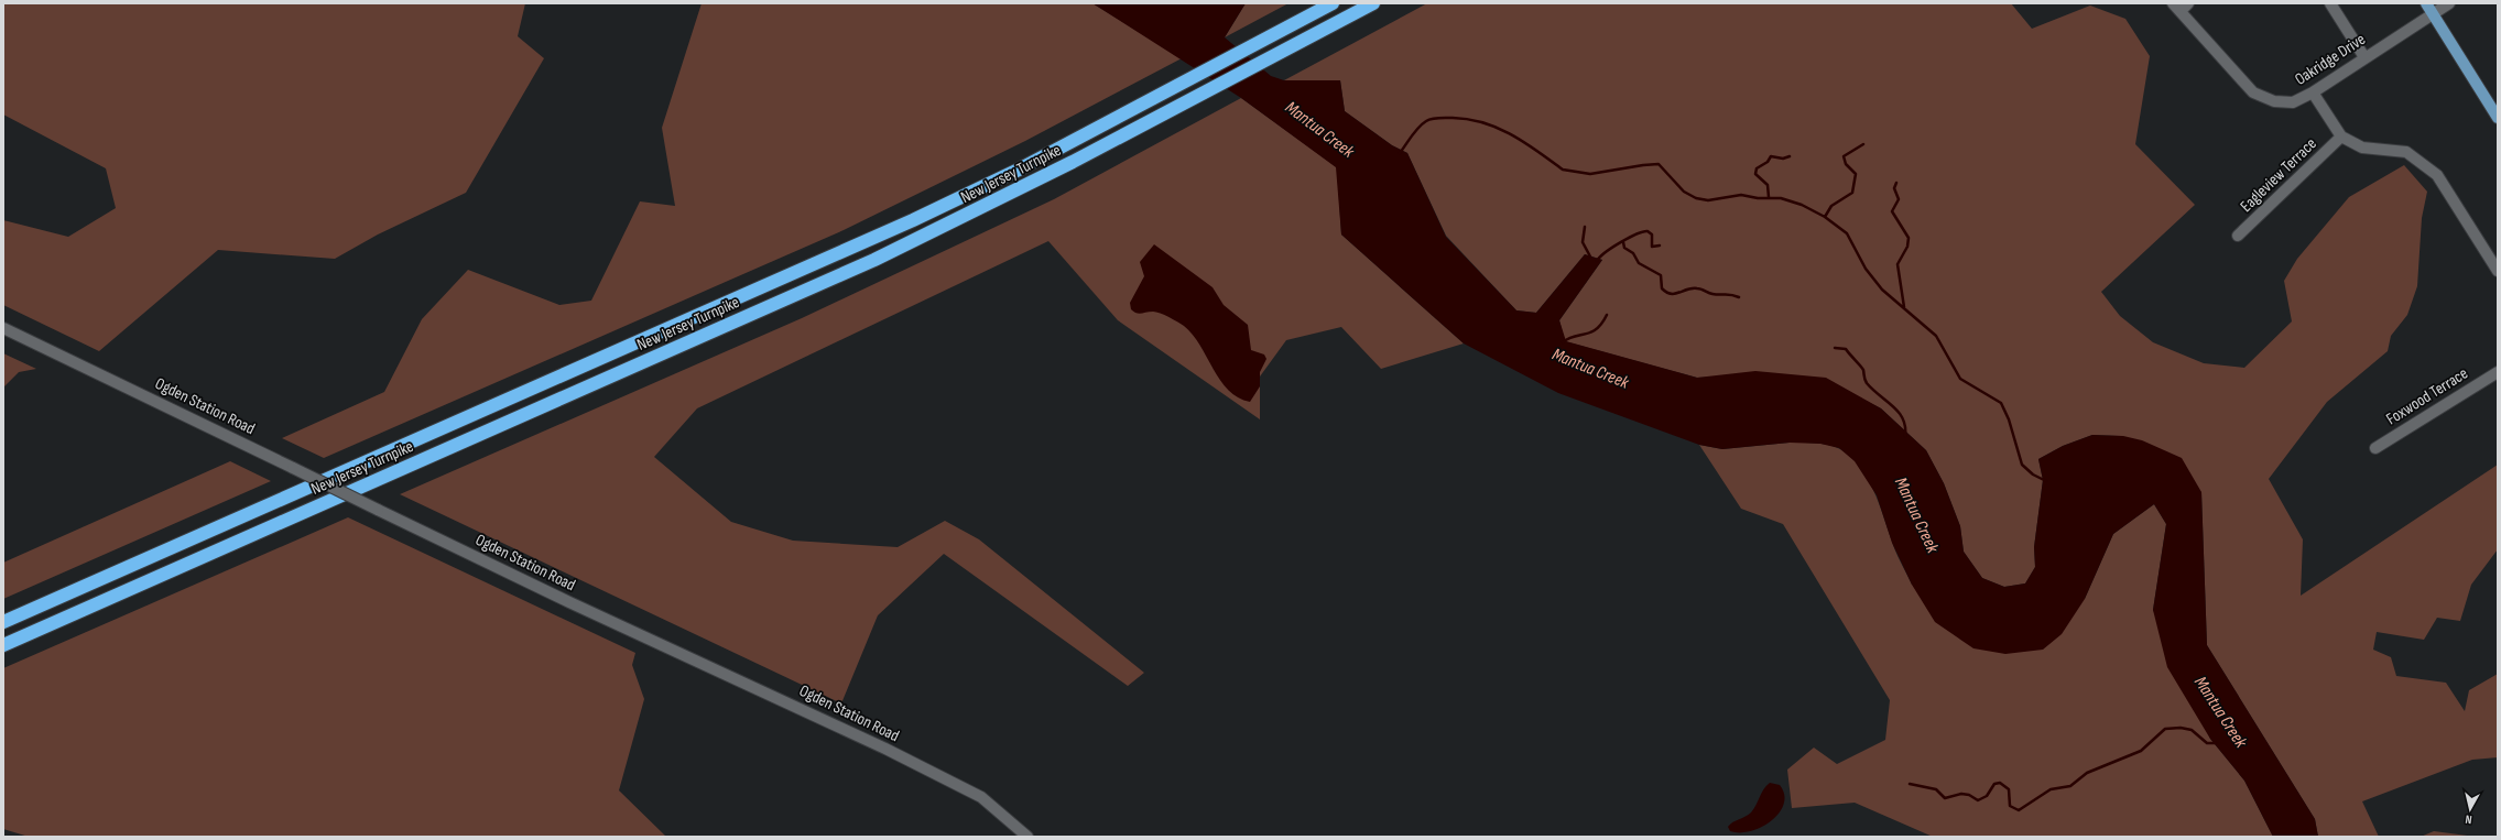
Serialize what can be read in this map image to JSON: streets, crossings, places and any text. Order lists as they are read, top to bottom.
{
  "streets": {
    "highway": ["New Jersey Turnpike"],
    "street": [
      "Oakridge Drive",
      "Eagleview Terrace",
      "Foxwood Terrace",
      "Ogden Station Road"
    ]
  },
  "water": ["Mantua Creek"],
  "north": "bottom"
}
